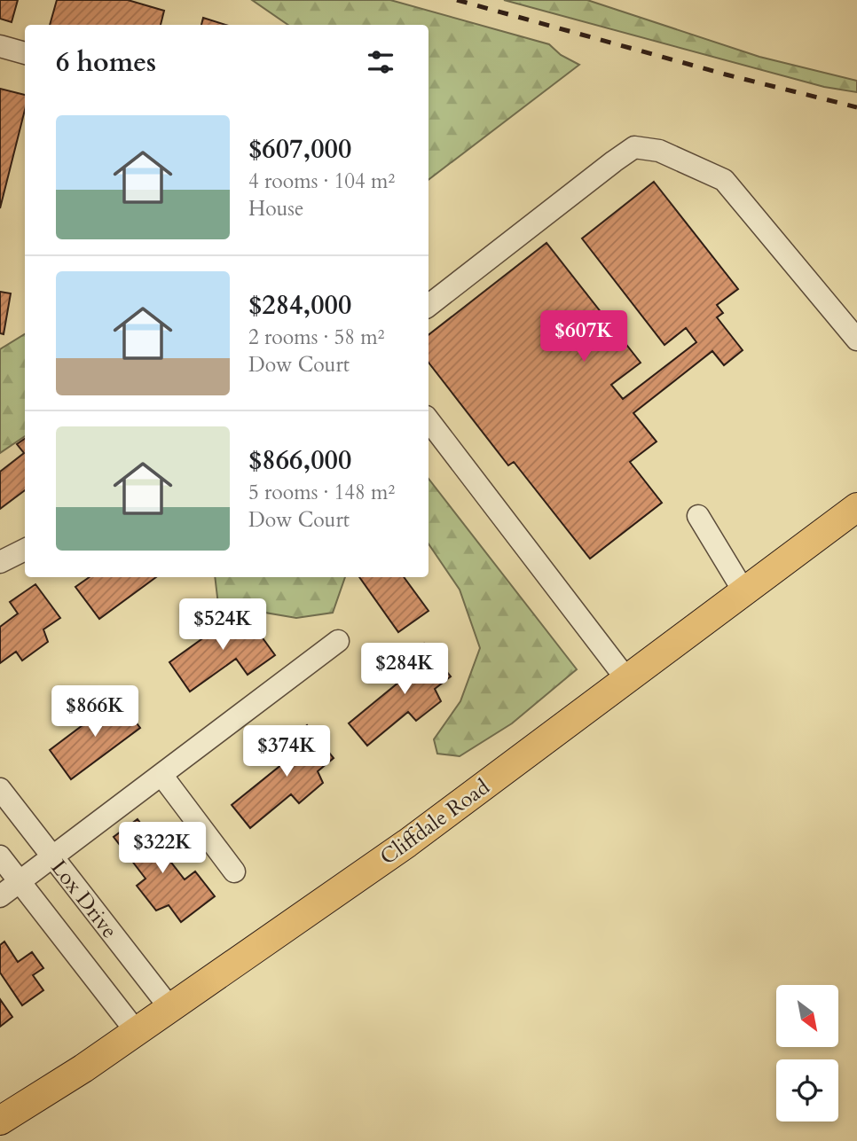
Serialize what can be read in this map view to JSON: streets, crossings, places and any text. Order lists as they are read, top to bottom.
{
  "streets": {
    "main road": ["Cliffdale Road"],
    "street": ["Lox Drive"]
  },
  "crossings": [
    ["Cliffdale Road", "Lox Drive"]
  ],
  "north": "bottom right",
  "page": {
    "heading": "6 homes",
    "list": [
      {
        "name": "$607,000",
        "note": "4 rooms · 104 m² · House"
      },
      {
        "name": "$284,000",
        "note": "2 rooms · 58 m² · Dow Court"
      },
      {
        "name": "$866,000",
        "note": "5 rooms · 148 m² · Dow Court"
      }
    ],
    "price": [
      "$607K",
      "$524K",
      "$284K",
      "$866K",
      "$374K",
      "$322K"
    ]
  }
}
